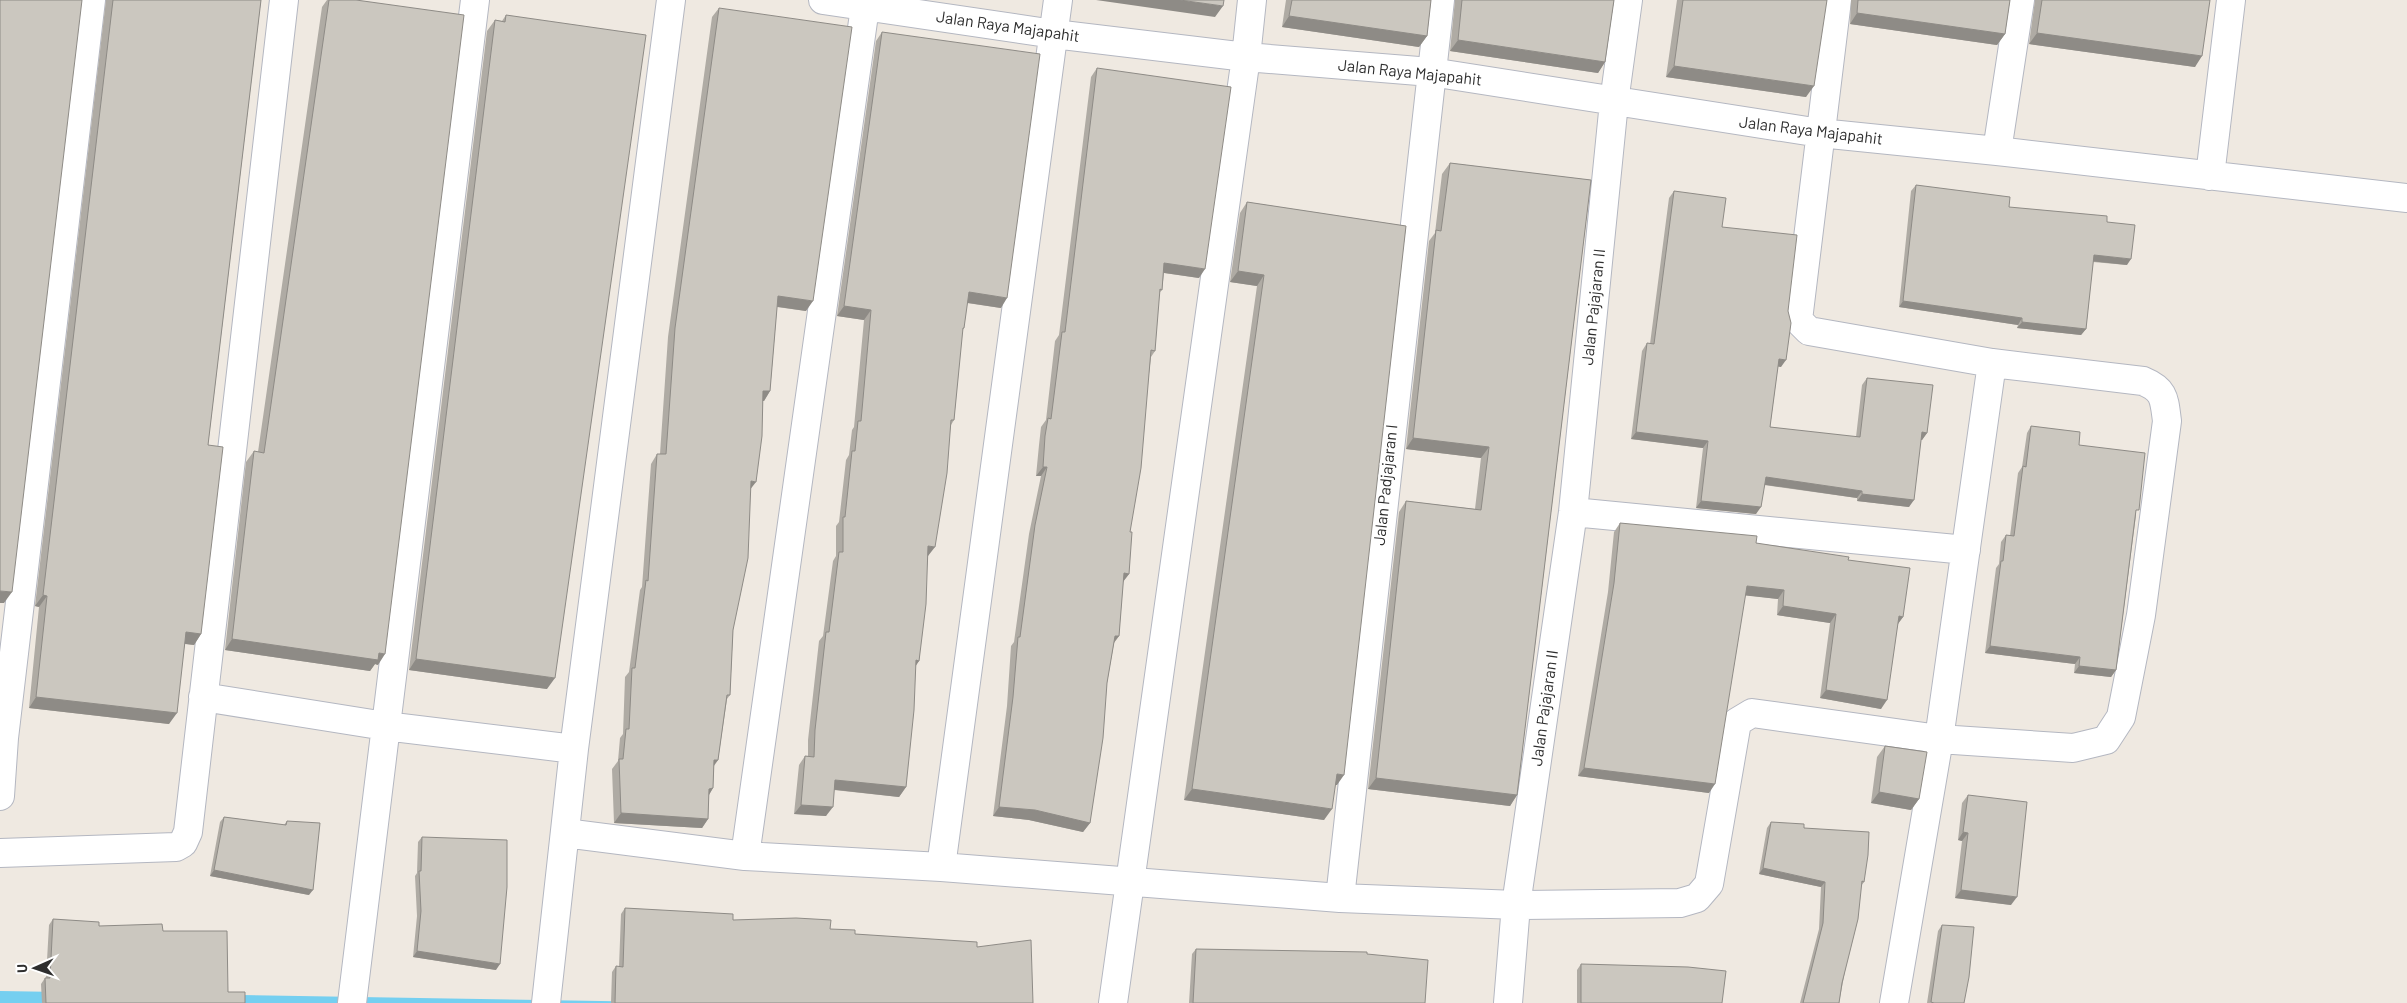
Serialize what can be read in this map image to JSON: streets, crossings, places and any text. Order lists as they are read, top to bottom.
{
  "streets": {
    "street": ["Jalan Raya Majapahit", "Jalan Pajajaran II", "Jalan Padjajaran I"]
  },
  "crossings": [
    ["Jalan Raya Majapahit", "Jalan Pajajaran II"],
    ["Jalan Raya Majapahit", "Jalan Padjajaran I"]
  ],
  "north": "left"
}
